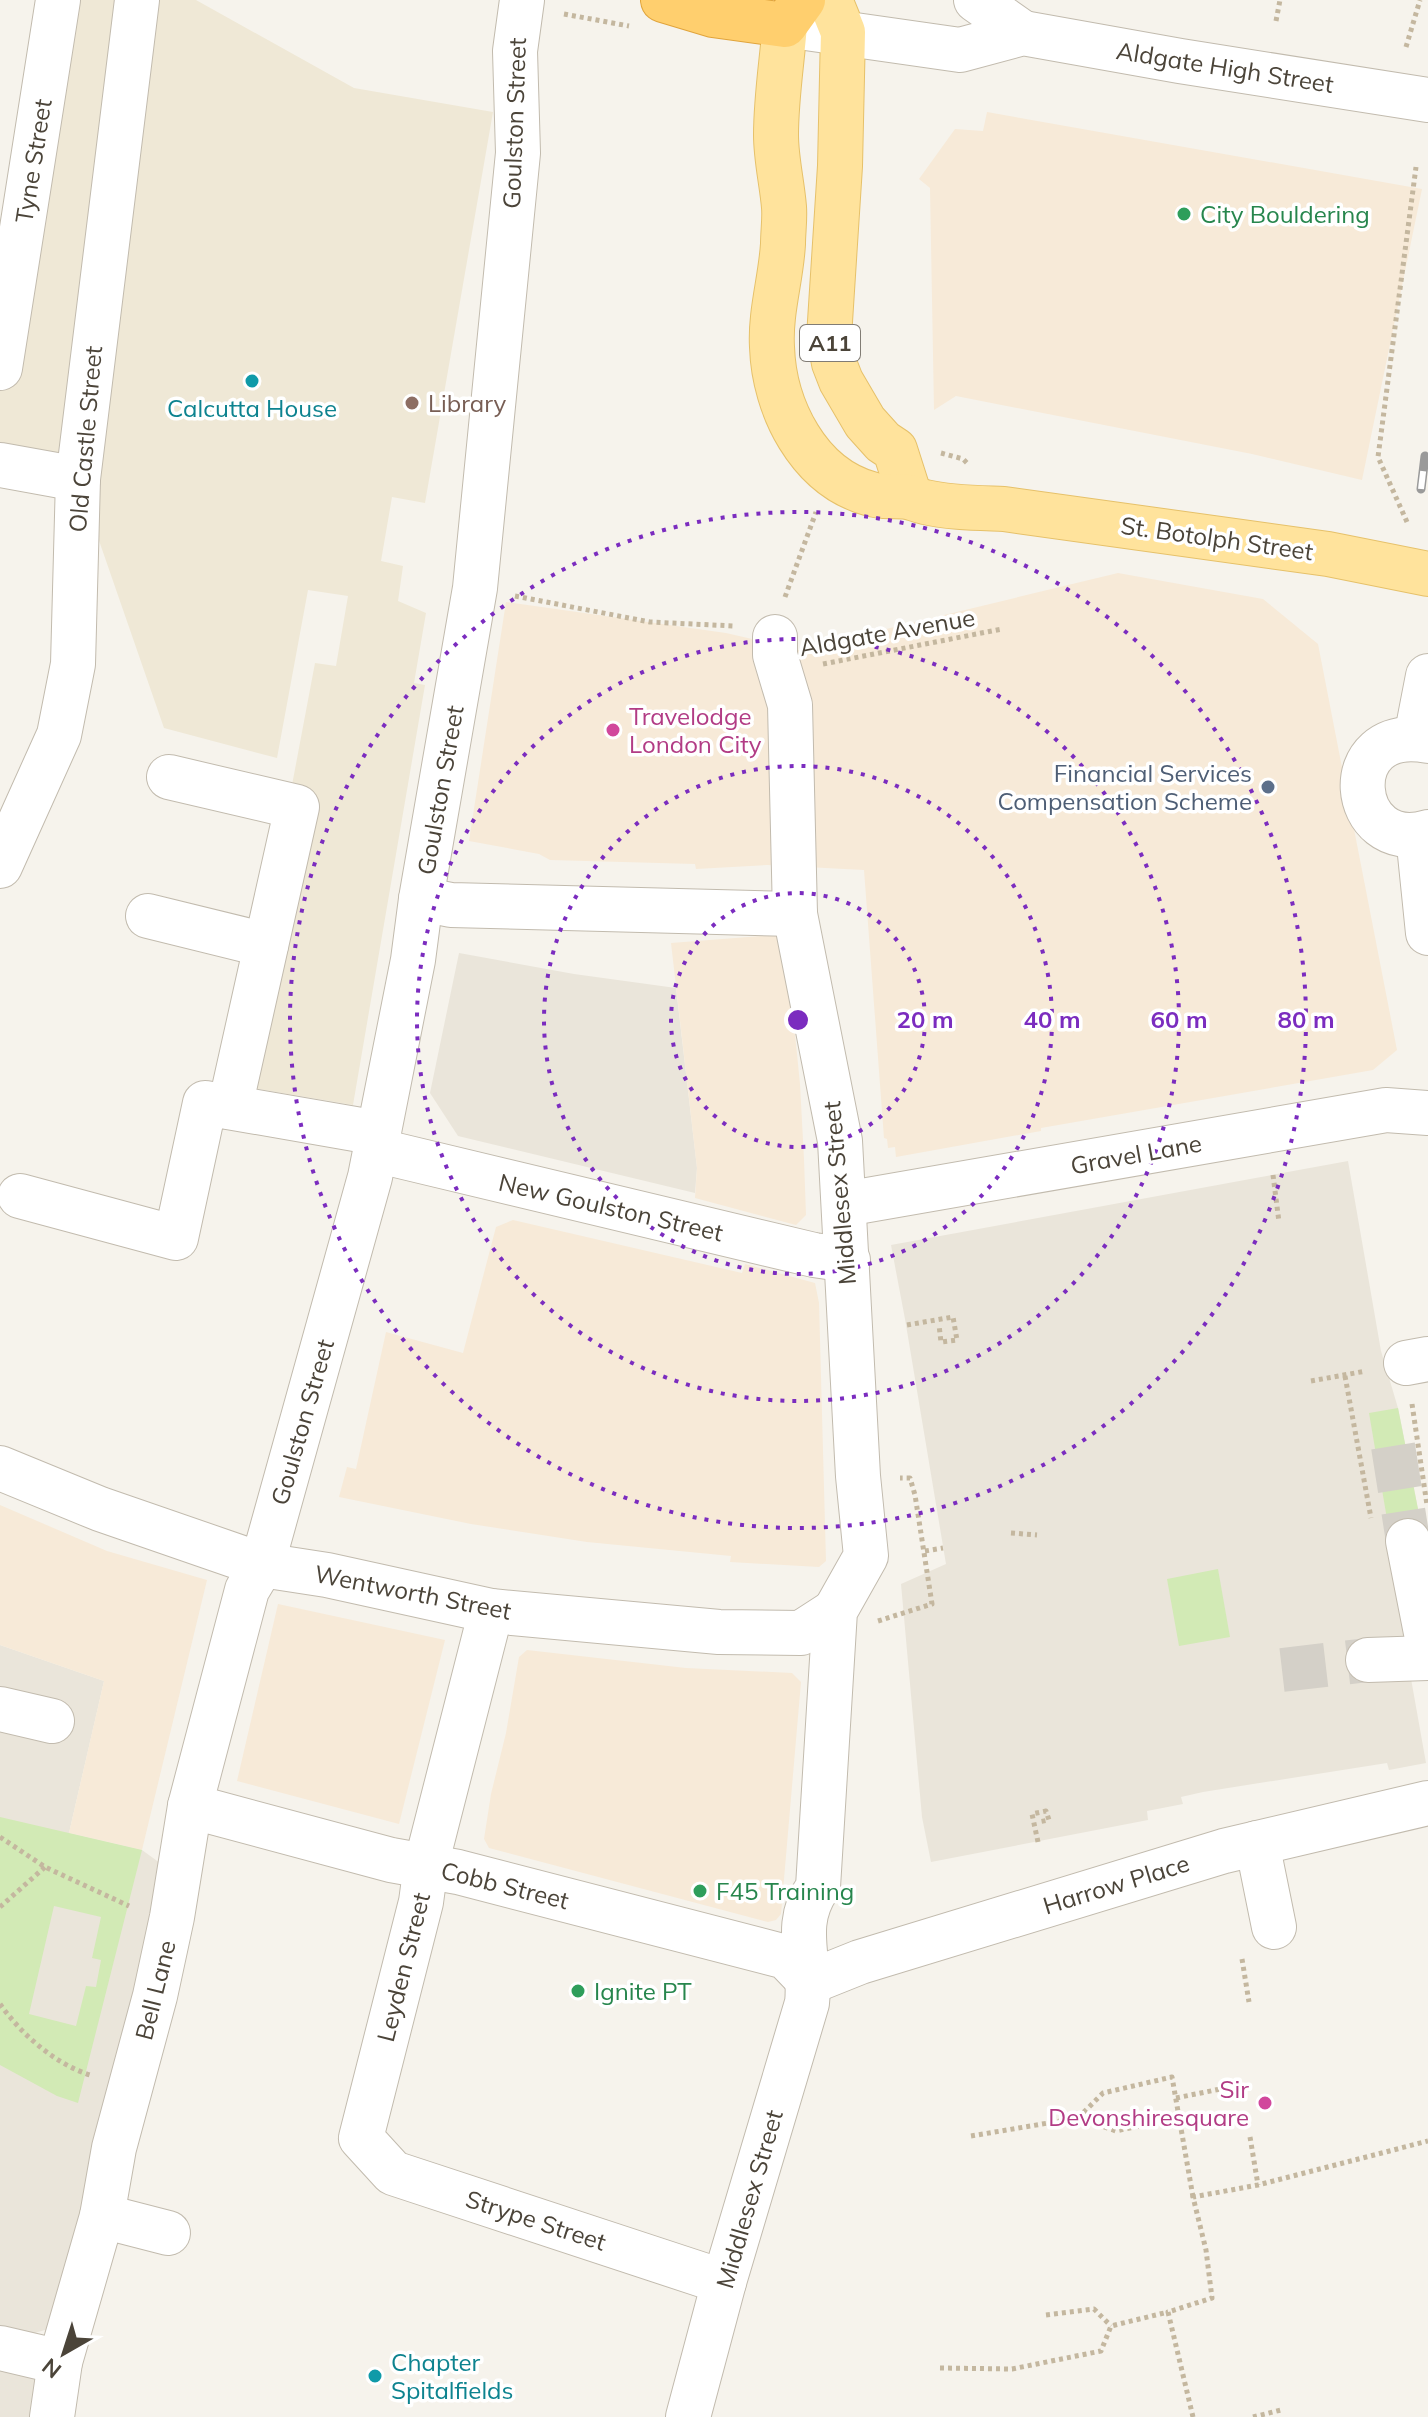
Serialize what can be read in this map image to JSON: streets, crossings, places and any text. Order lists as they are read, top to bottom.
{
  "streets": {
    "main road": ["A11", "St. Botolph Street"],
    "street": [
      "Aldgate High Street",
      "Goulston Street",
      "Tyne Street",
      "Old Castle Street",
      "Gravel Lane",
      "Middlesex Street",
      "New Goulston Street",
      "Wentworth Street",
      "Harrow Place",
      "Cobb Street",
      "Leyden Street",
      "Bell Lane",
      "Strype Street"
    ],
    "path": ["Aldgate Avenue"]
  },
  "crossings": [
    ["Aldgate High Street", "A11"],
    ["Aldgate High Street", "St. Botolph Street"],
    ["Goulston Street", "Aldgate Avenue"],
    ["Goulston Street", "New Goulston Street"],
    ["Goulston Street", "Wentworth Street"],
    ["Goulston Street", "Bell Lane"],
    ["A11", "St. Botolph Street"],
    ["Aldgate Avenue", "Middlesex Street"],
    ["Gravel Lane", "Middlesex Street"],
    ["Middlesex Street", "New Goulston Street"],
    ["Middlesex Street", "Wentworth Street"],
    ["Middlesex Street", "Harrow Place"],
    ["Middlesex Street", "Cobb Street"],
    ["Middlesex Street", "Strype Street"],
    ["Wentworth Street", "Leyden Street"],
    ["Wentworth Street", "Bell Lane"],
    ["Harrow Place", "Cobb Street"],
    ["Cobb Street", "Leyden Street"],
    ["Cobb Street", "Bell Lane"],
    ["Leyden Street", "Strype Street"]
  ],
  "places": [
    "City Bouldering",
    "Calcutta House",
    "Library",
    "Travelodge London City",
    "Financial Services Compensation Scheme",
    "F45 Training",
    "Ignite PT",
    "Sir Devonshiresquare",
    "Chapter Spitalfields"
  ],
  "north": "bottom left",
  "rings": [
    "20 m",
    "40 m",
    "60 m",
    "80 m"
  ]
}
